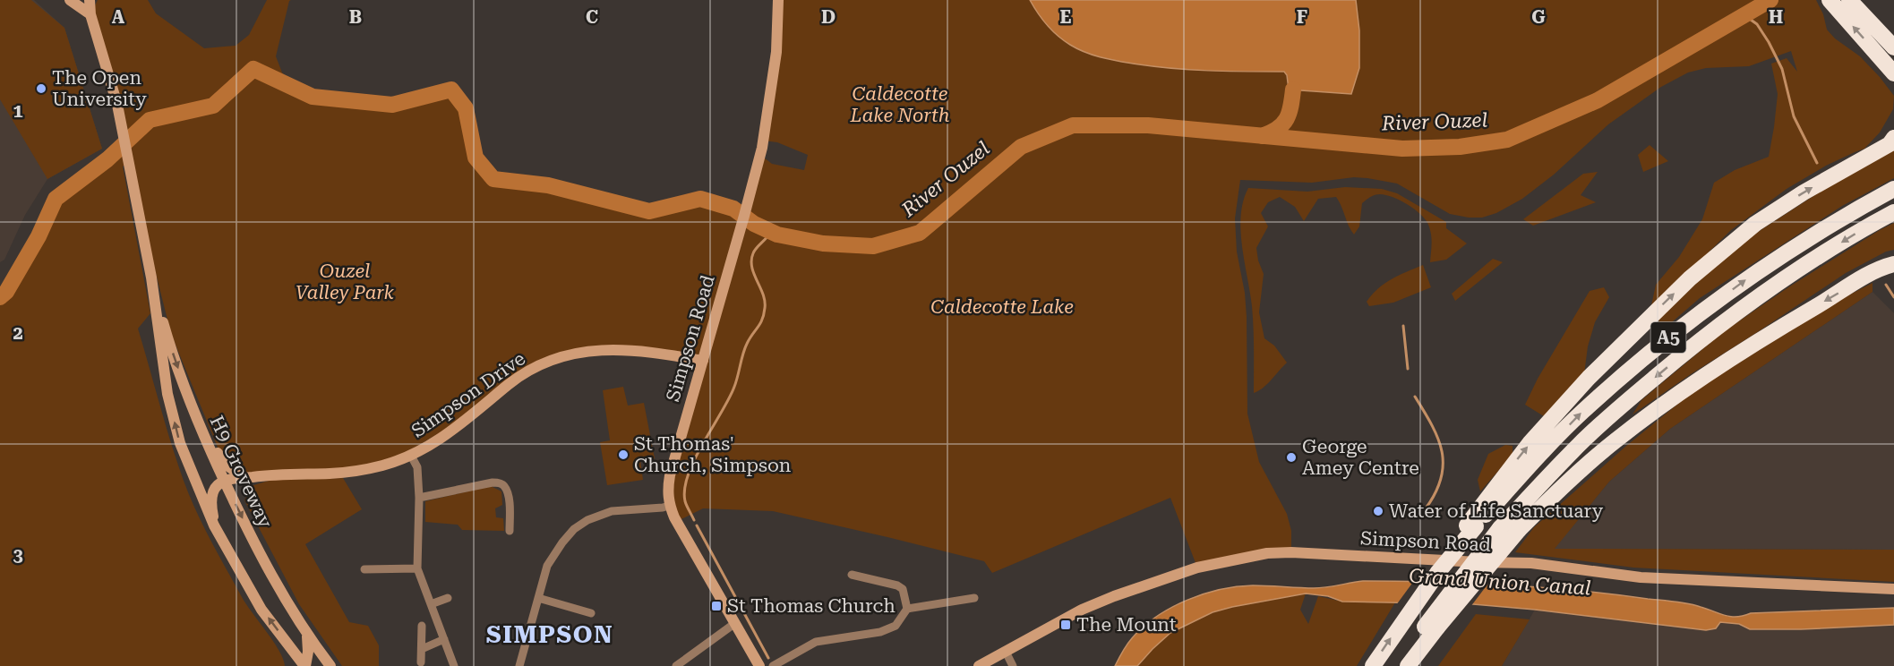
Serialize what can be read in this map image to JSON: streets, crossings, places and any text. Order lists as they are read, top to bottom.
{
  "streets": {
    "highway": ["A5"],
    "street": ["Simpson Road", "Simpson Drive", "H9 Groveway"]
  },
  "crossings": [
    ["Simpson Road", "Simpson Drive"],
    ["Simpson Drive", "H9 Groveway"]
  ],
  "districts": ["SIMPSON"],
  "water": ["River Ouzel", "Grand Union Canal"],
  "parks": ["Caldecotte Lake North", "Ouzel Valley Park", "Caldecotte Lake"],
  "places": {
    "other": [
      "The Open University",
      "St Thomas' Church, Simpson",
      "George Amey Centre",
      "Water of Life Sanctuary"
    ],
    "transit": ["St Thomas Church", "The Mount"]
  },
  "grid": {
    "columns": [
      "A",
      "B",
      "C",
      "D",
      "E",
      "F",
      "G",
      "H"
    ],
    "rows": ["1", "2", "3"]
  }
}
